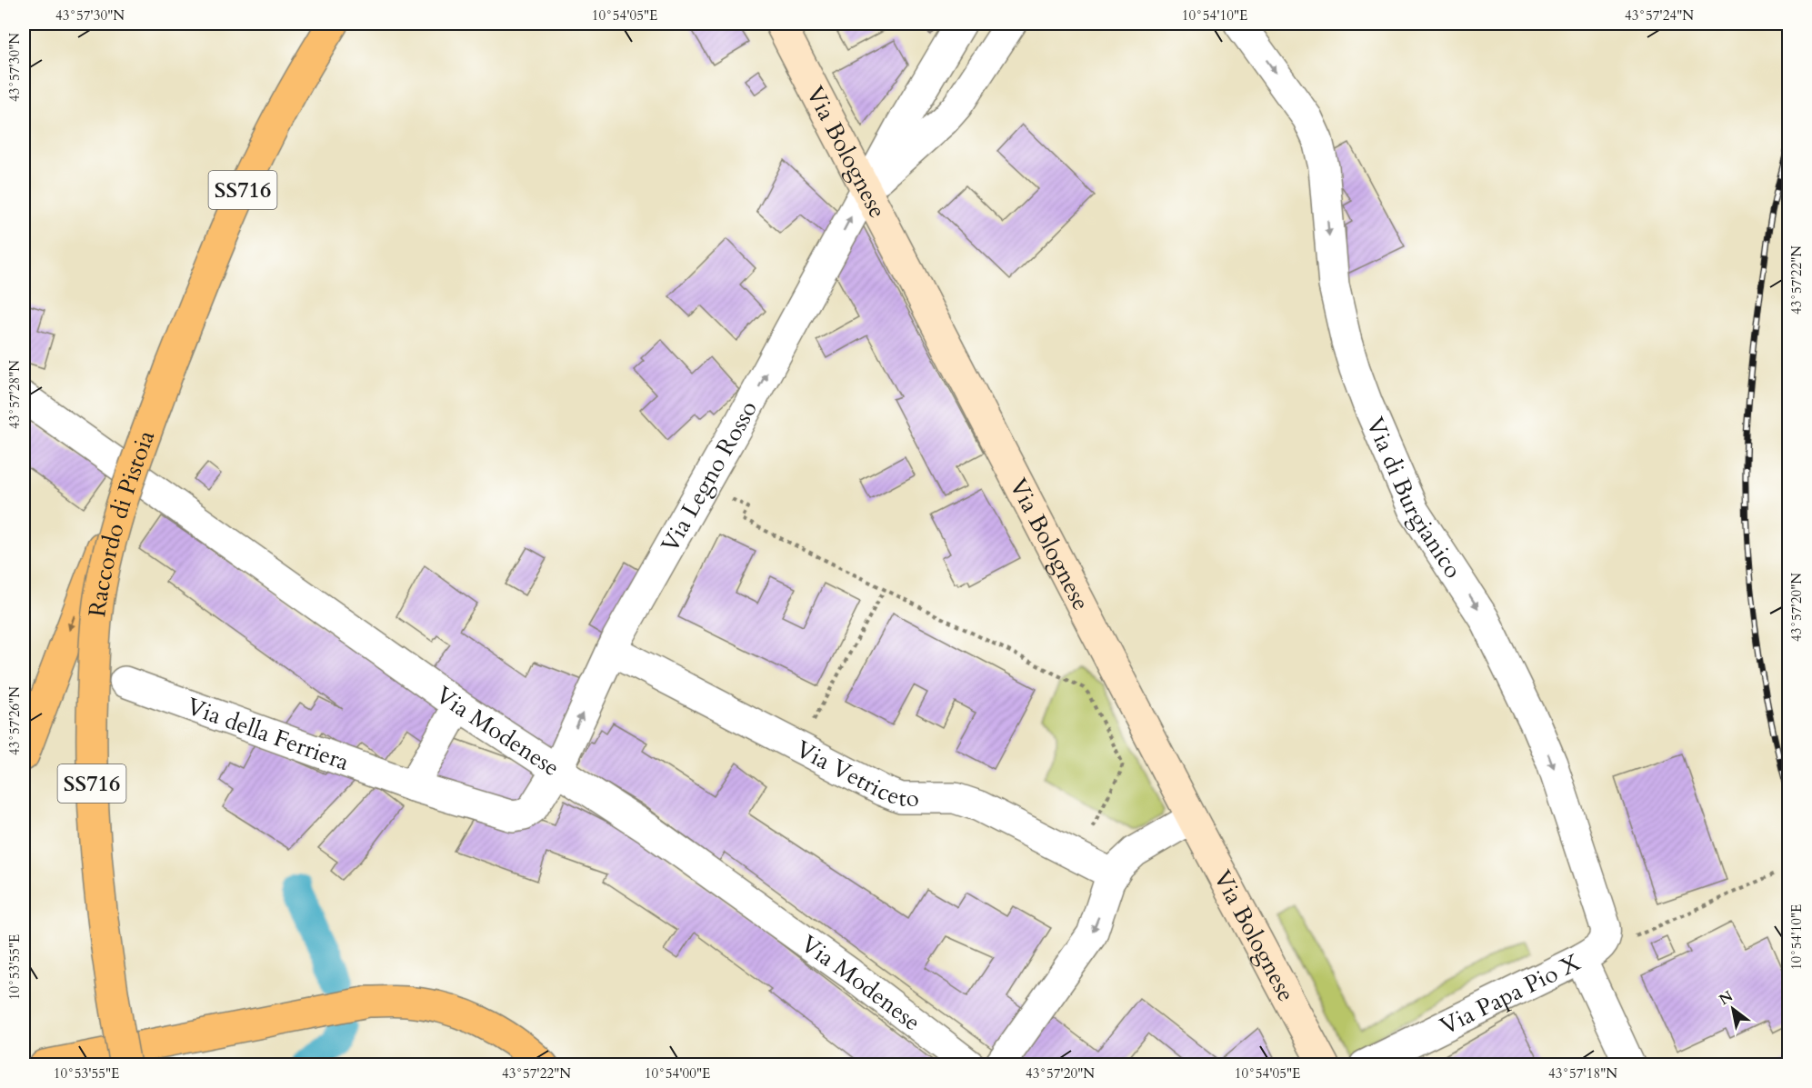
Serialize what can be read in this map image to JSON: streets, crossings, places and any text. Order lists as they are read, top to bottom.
{
  "streets": {
    "main road": ["Via Bolognese", "SS716", "Raccordo di Pistoia"],
    "street": [
      "Via Legno Rosso",
      "Via di Burgianico",
      "Via Modenese",
      "Via della Ferriera",
      "Via Vetriceto",
      "Via Papa Pio X"
    ]
  },
  "crossings": [
    ["Via Bolognese", "Via Legno Rosso"],
    ["Via Legno Rosso", "Via Modenese"],
    ["Via Legno Rosso", "Via della Ferriera"],
    ["Via Legno Rosso", "Via Vetriceto"],
    ["Via di Burgianico", "Via Papa Pio X"],
    ["Via Modenese", "Via della Ferriera"]
  ],
  "one_way": ["Via Legno Rosso", "Via di Burgianico"],
  "north": "top left",
  "coordinates": [
    "43°57'30\"N",
    "10°54'05\"E",
    "10°54'10\"E",
    "43°57'24\"N",
    "43°57'22\"N",
    "43°57'28\"N",
    "43°57'20\"N",
    "43°57'26\"N",
    "10°53'55\"E",
    "10°54'00\"E",
    "43°57'18\"N"
  ]
}
